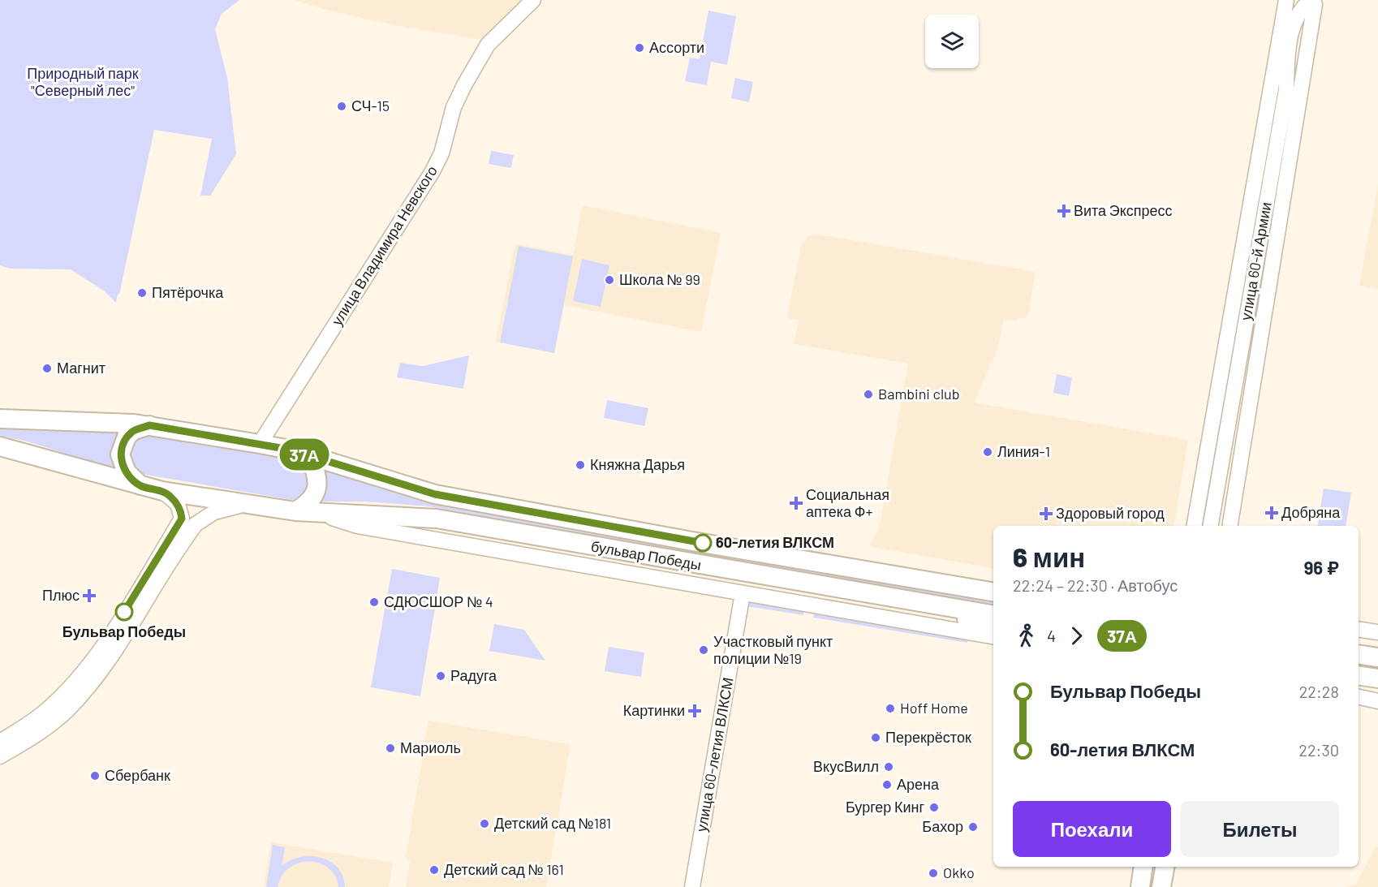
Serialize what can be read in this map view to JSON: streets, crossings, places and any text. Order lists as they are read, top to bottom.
{
  "streets": {
    "main road": ["бульвар Победы"],
    "street": ["улица Владимира Невского", "улица 60-й Армии", "улица 60-летия ВЛКСМ"]
  },
  "crossings": [
    ["улица Владимира Невского", "бульвар Победы"]
  ],
  "parks": ["Природный парк \"Северный лес\""],
  "places": {
    "other": [
      "Ассорти",
      "СЧ-15",
      "Школа № 99",
      "Пятёрочка",
      "Магнит",
      "Bambini club",
      "Линия-1",
      "Княжна Дарья",
      "60-летия ВЛКСМ",
      "СДЮСШОР № 4",
      "Бульвар Победы",
      "Участковый пункт полиции №19",
      "Радуга",
      "Hoff Home",
      "Перекрёсток",
      "Мариоль",
      "ВкусВилл",
      "Сбербанк",
      "Арена",
      "Бургер Кинг",
      "Детский сад №181",
      "Бахор",
      "Детский сад № 161",
      "Okko"
    ],
    "health": [
      "Вита Экспресс",
      "Социальная аптека Ф+",
      "Добряна",
      "Здоровый город",
      "Плюс",
      "Картинки"
    ]
  },
  "lines": ["bus line 37А"],
  "page": {
    "on_map": "37А",
    "heading": ["6 мин", "22:24 – 22:30 · Автобус", "96 ₽"],
    "legs": ["4", "37А"],
    "list": [
      {
        "name": "Бульвар Победы",
        "value": "22:28"
      },
      {
        "name": "60-летия ВЛКСМ",
        "value": "22:30"
      }
    ],
    "buttons": ["Поехали", "Билеты"]
  }
}
